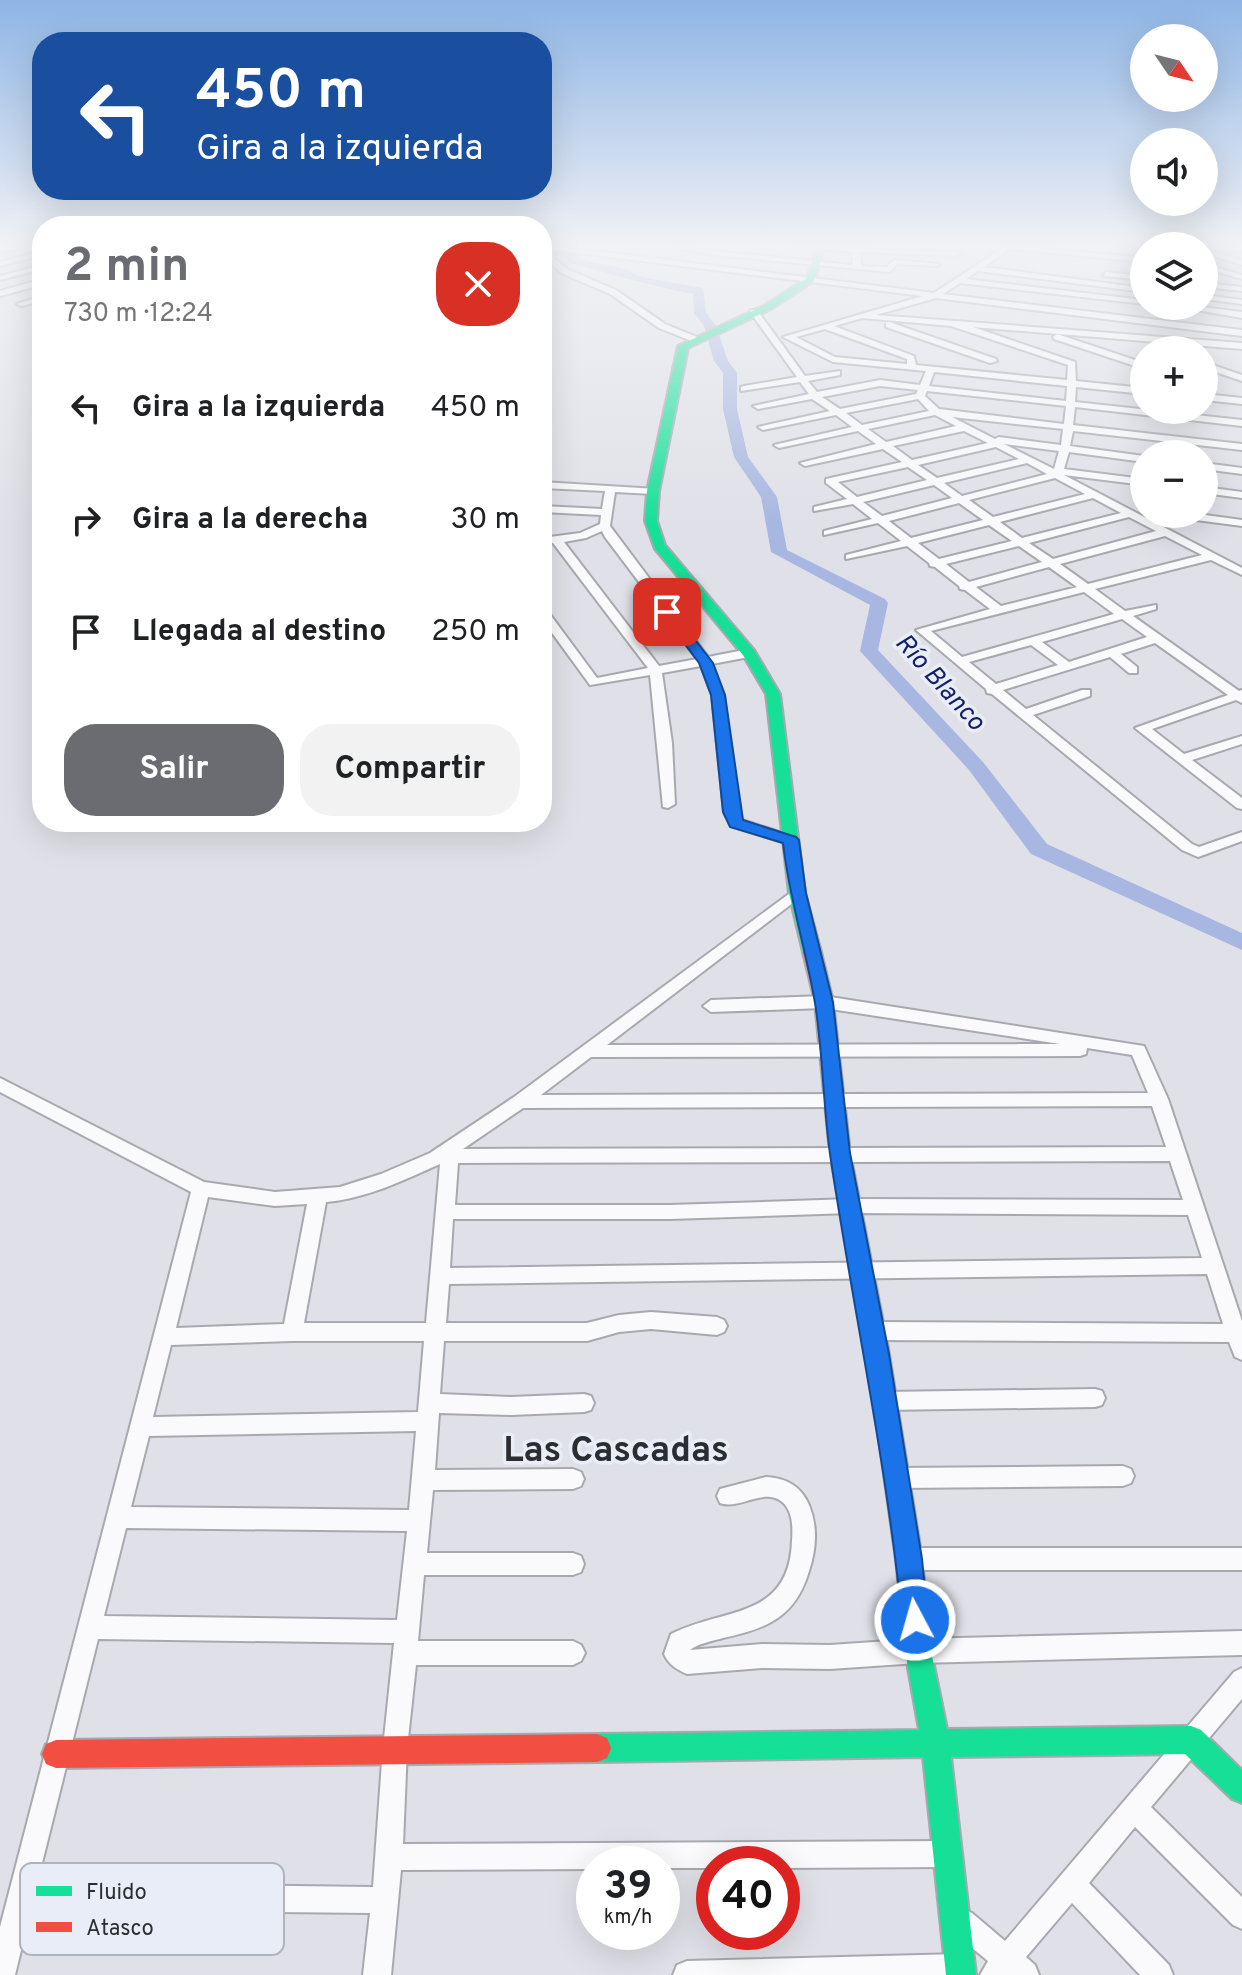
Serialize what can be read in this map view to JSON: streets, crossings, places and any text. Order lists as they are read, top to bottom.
{
  "districts": ["Las Cascadas"],
  "water": ["Río Blanco"],
  "legend": ["Fluido", "Atasco"],
  "north": "bottom right",
  "page": {
    "map_buttons": ["+", "−"],
    "turn": ["450 m", "Gira a la izquierda"],
    "heading": ["2 min", "730 m · 12:24"],
    "list": [
      {
        "name": "Gira a la izquierda",
        "value": "450 m"
      },
      {
        "name": "Gira a la derecha",
        "value": "30 m"
      },
      {
        "name": "Llegada al destino",
        "value": "250 m"
      }
    ],
    "buttons": ["Salir", "Compartir"],
    "speed": "39 km/h",
    "limit": "40"
  }
}
